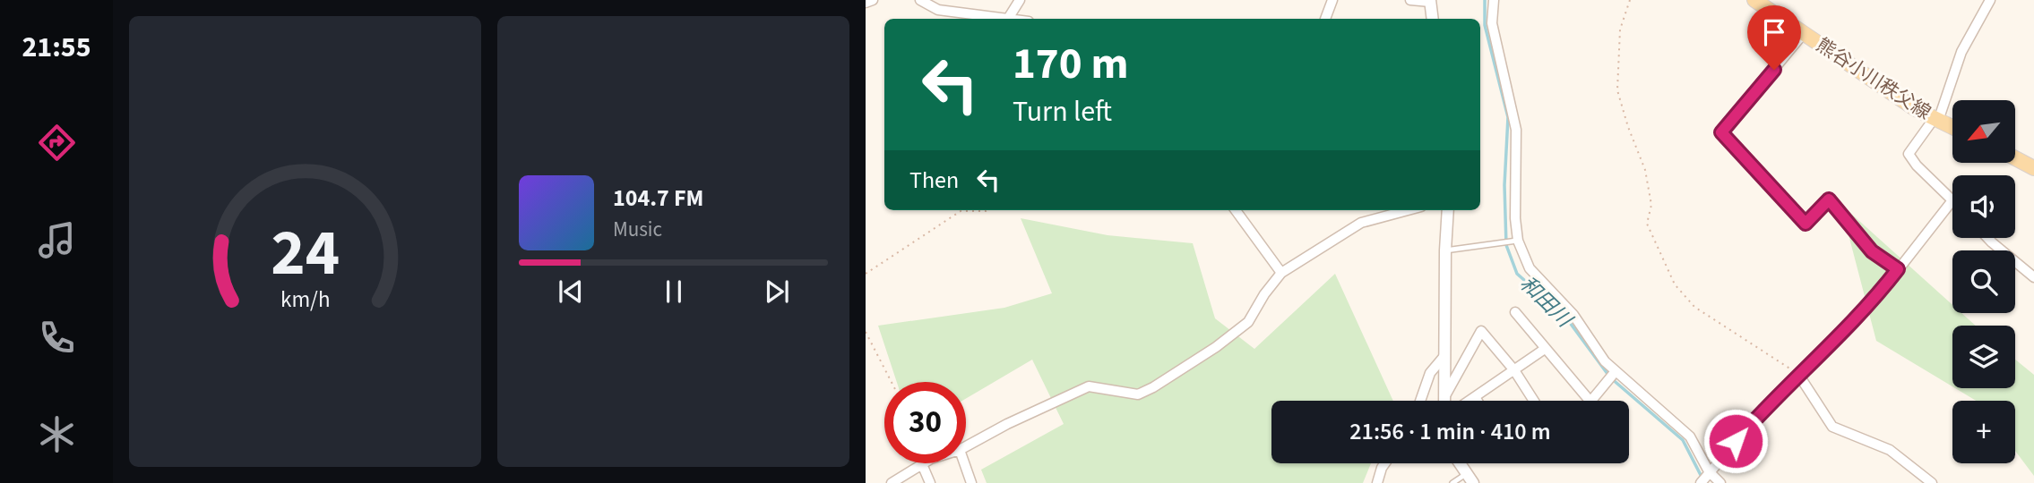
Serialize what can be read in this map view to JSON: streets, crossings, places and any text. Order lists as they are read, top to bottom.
{
  "streets": {
    "main road": ["熊谷小川秩父線"]
  },
  "water": ["和田川"],
  "north": "bottom left",
  "page": {
    "tabs": "21:55",
    "turn": ["170 m", "Turn left"],
    "map_buttons": "+",
    "then": "Then",
    "song": ["104.7 FM", "Music"],
    "limit": "30",
    "trip": "21:56 · 1 min · 410 m",
    "gauge": ["24", "km/h"]
  }
}
